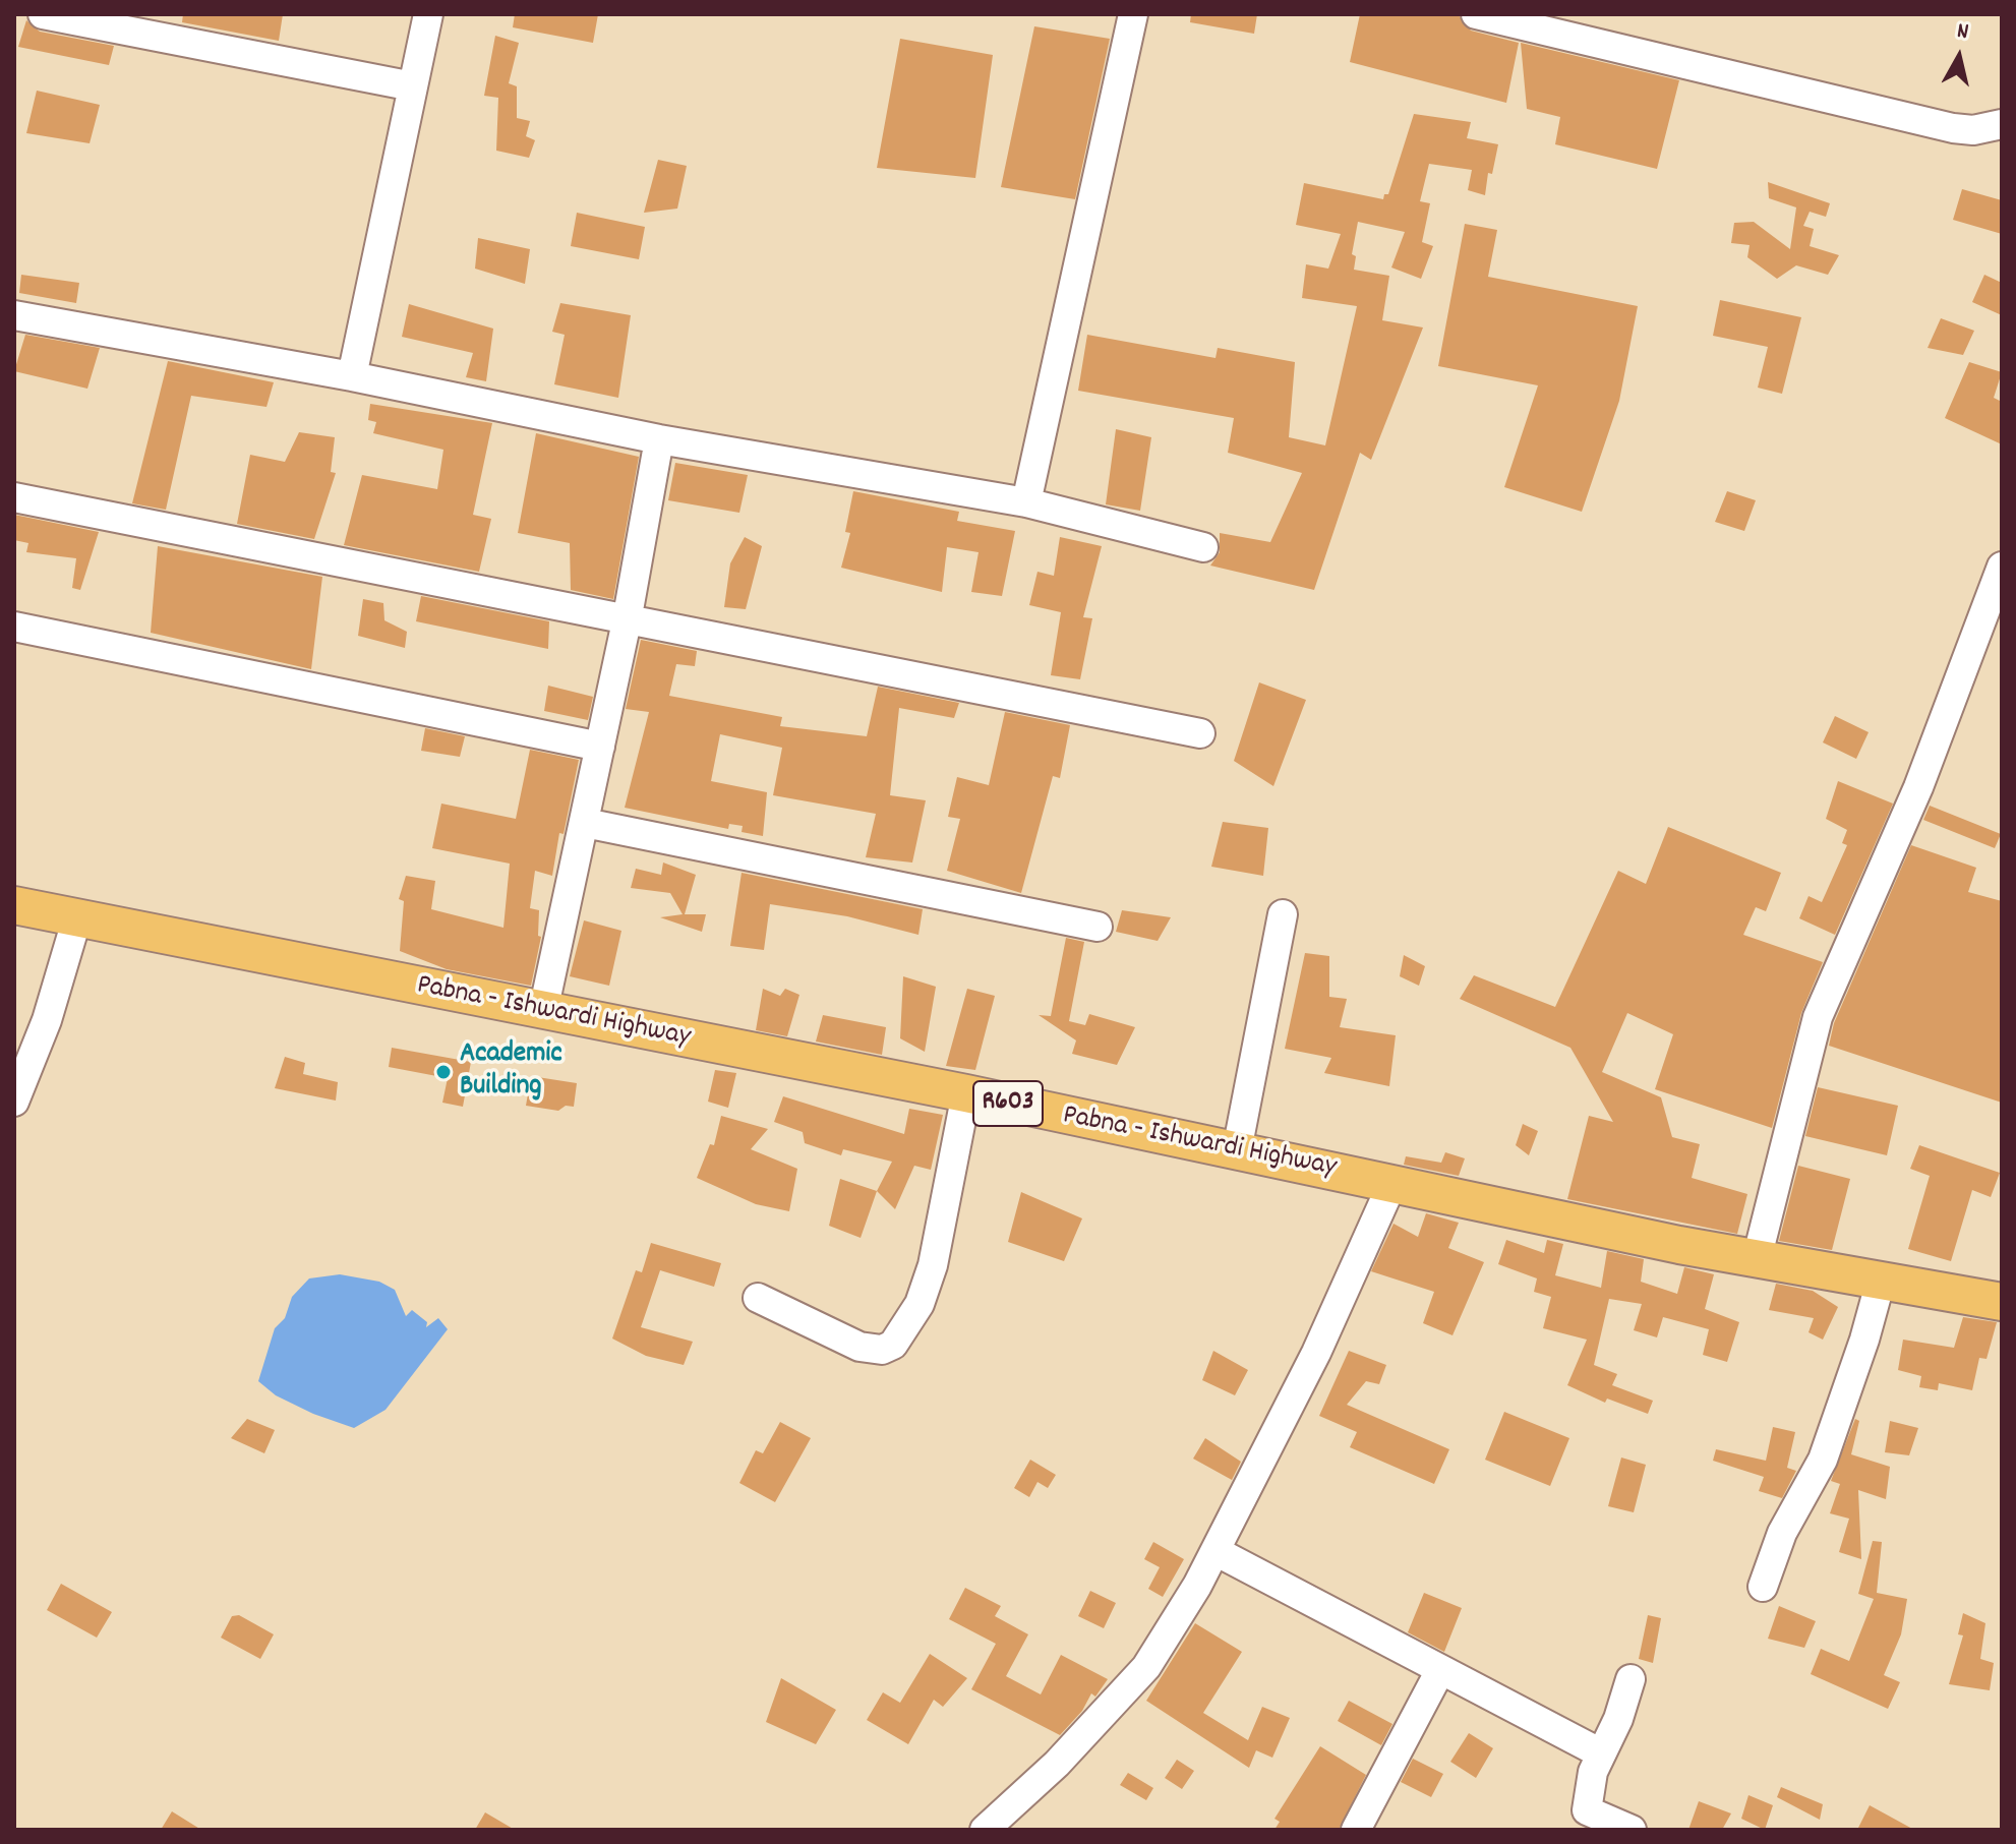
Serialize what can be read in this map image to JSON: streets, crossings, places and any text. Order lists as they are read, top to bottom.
{
  "streets": {
    "main road": ["Pabna - Ishwardi Highway", "R603"]
  },
  "places": ["Academic Building"],
  "north": "top"
}
